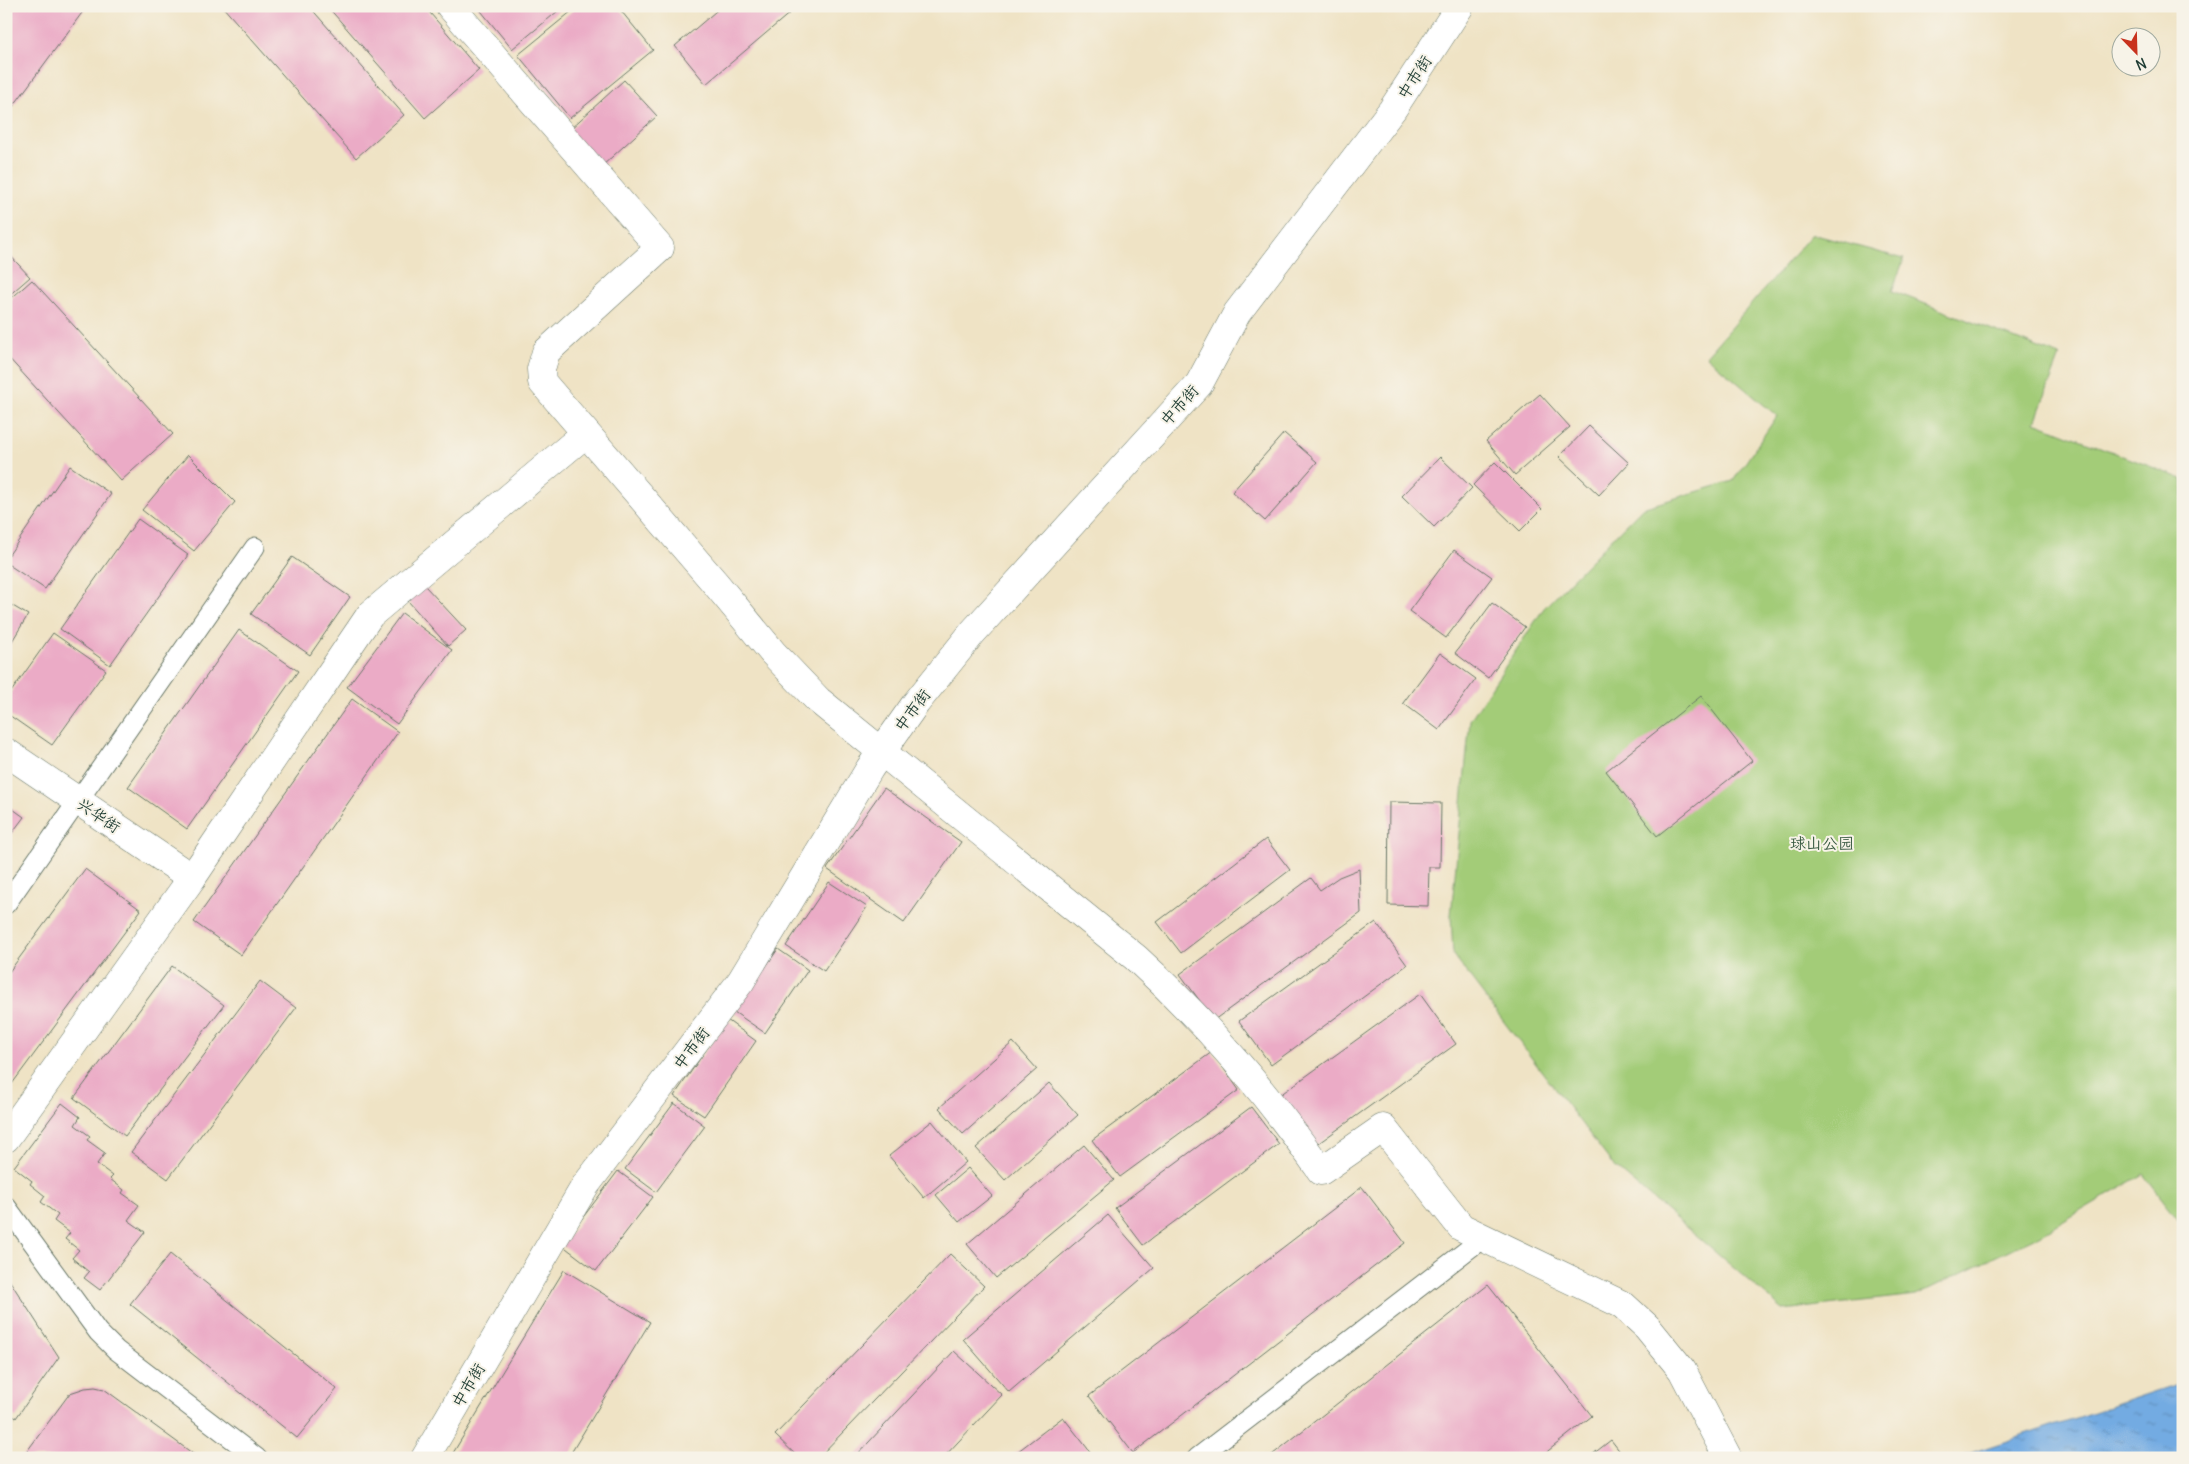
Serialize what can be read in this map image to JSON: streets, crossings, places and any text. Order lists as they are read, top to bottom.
{
  "streets": {
    "street": ["中市街", "兴华街"]
  },
  "parks": ["球山公园"],
  "north": "bottom right"
}
